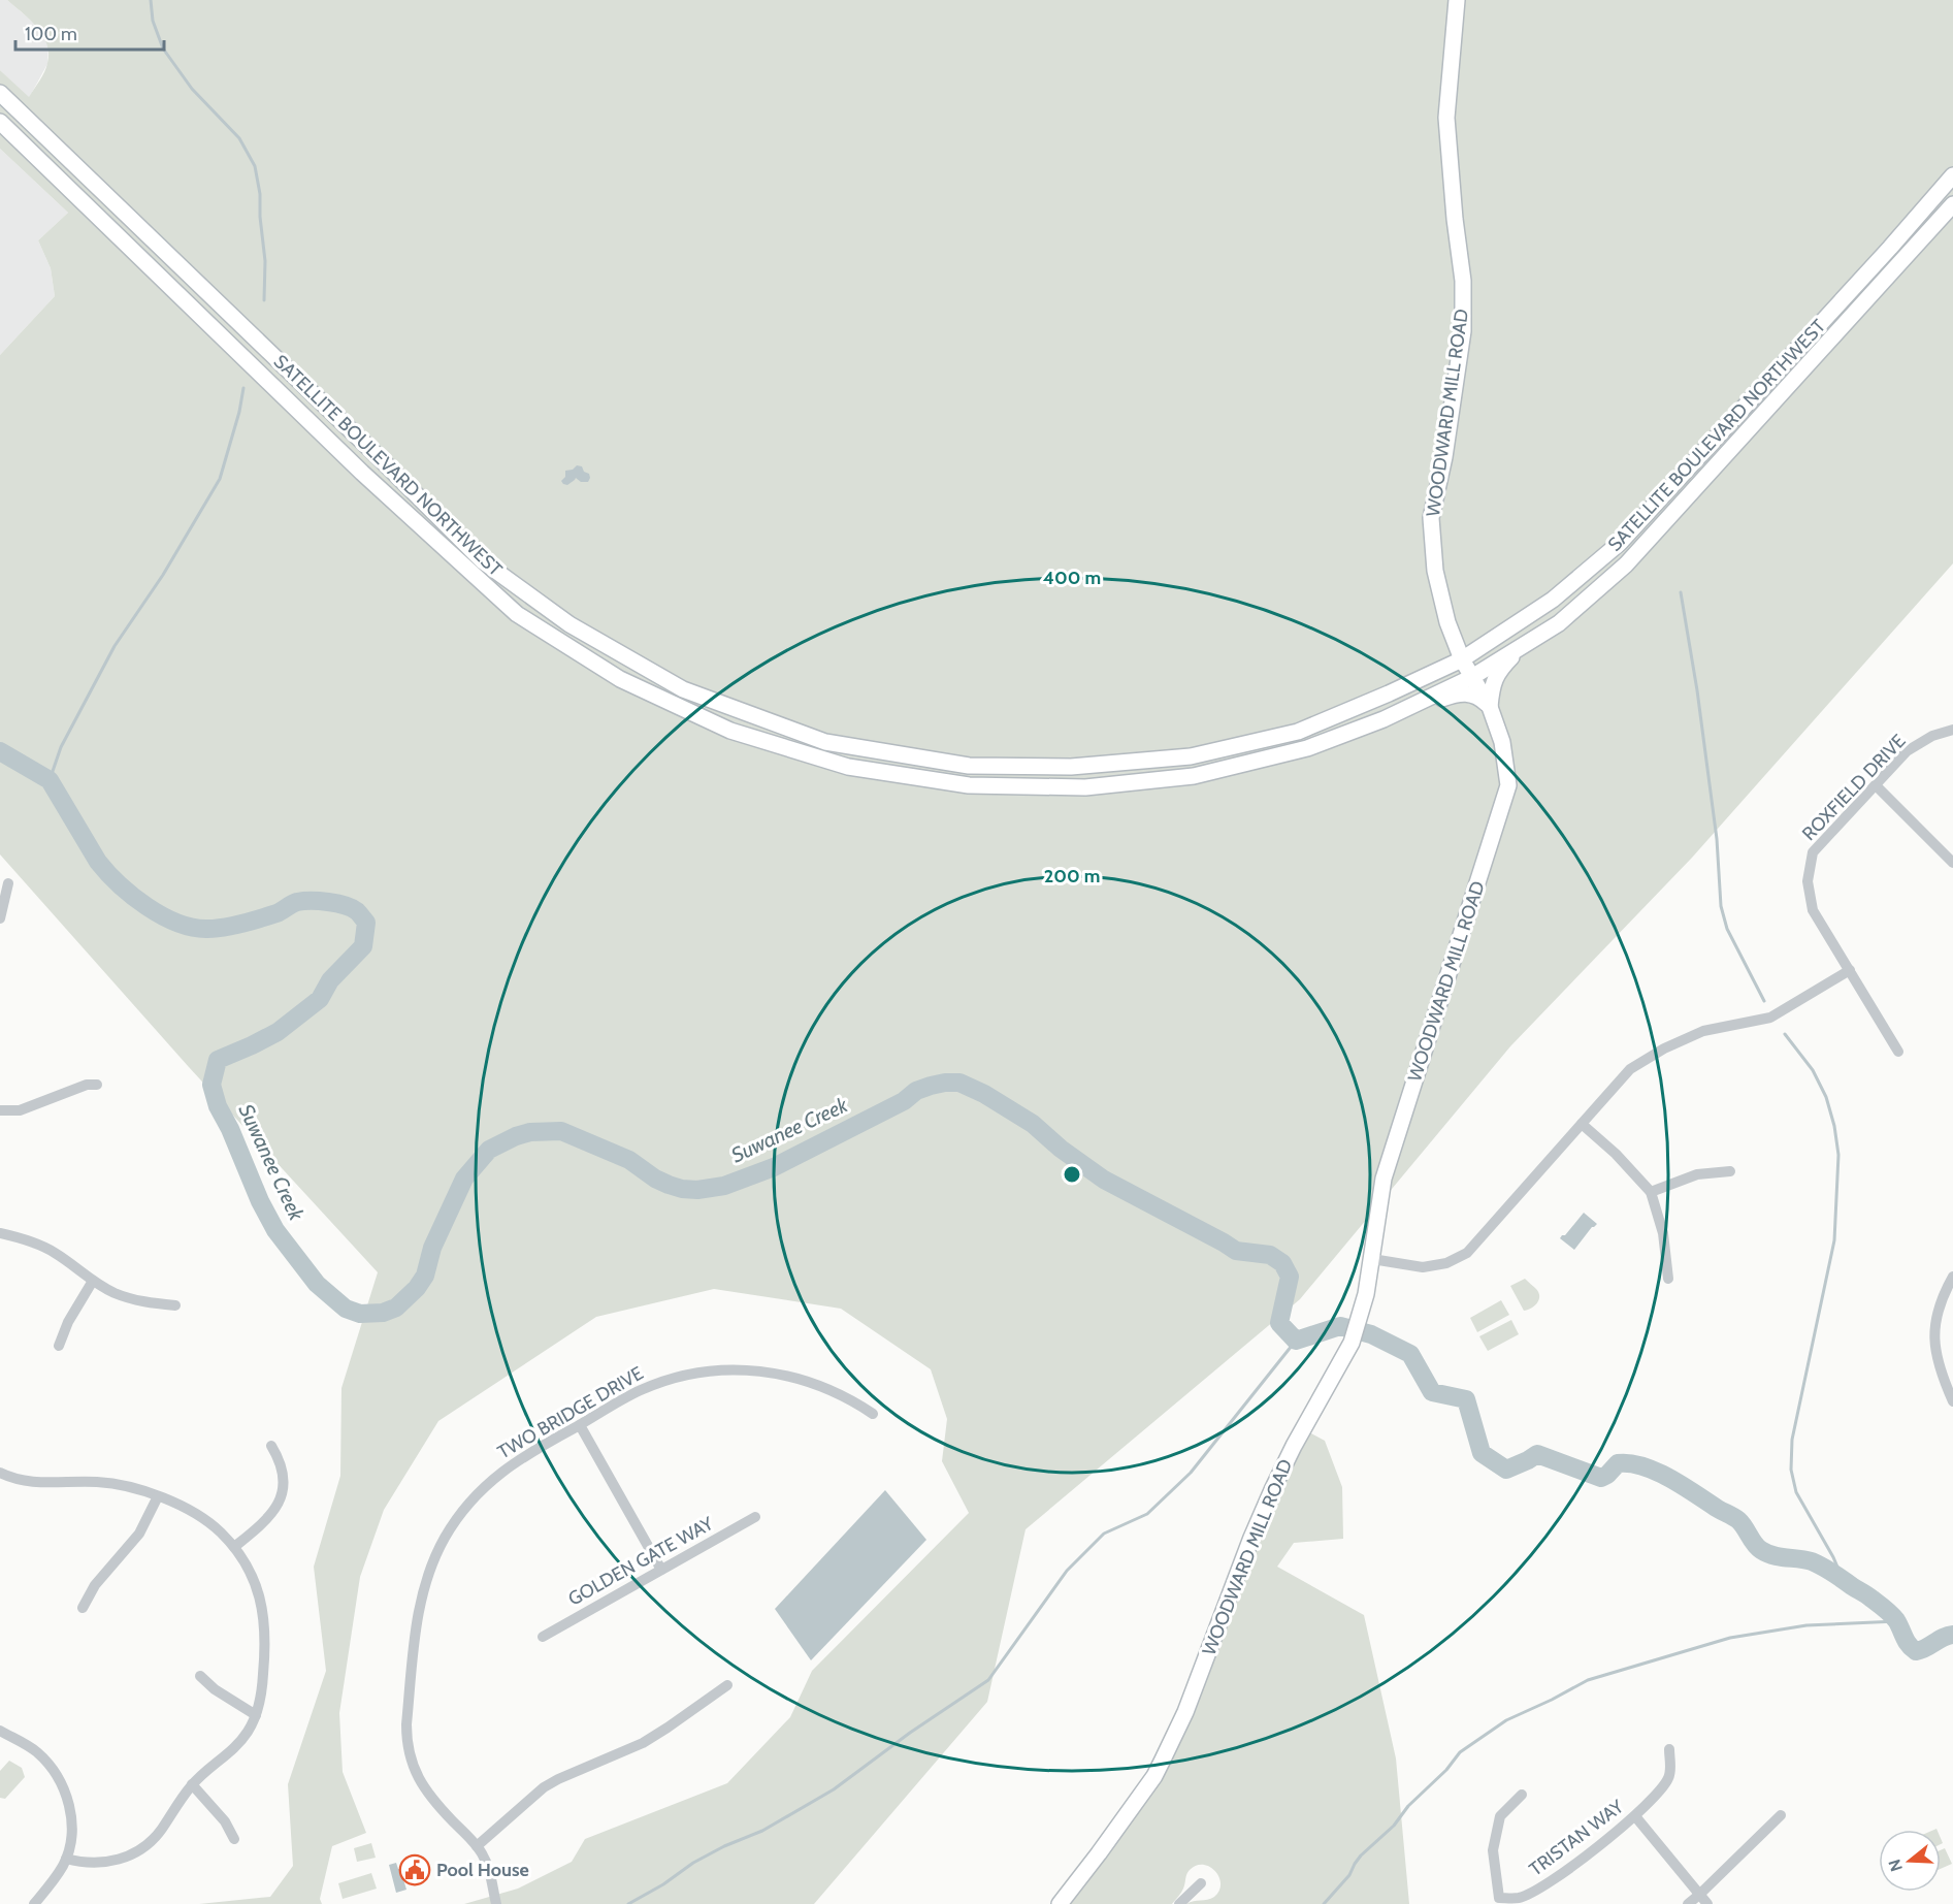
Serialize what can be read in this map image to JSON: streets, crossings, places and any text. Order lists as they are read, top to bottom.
{
  "streets": {
    "main road": ["WOODWARD MILL ROAD", "SATELLITE BOULEVARD NORTHWEST"],
    "street": [
      "ROXFIELD DRIVE",
      "TWO BRIDGE DRIVE",
      "GOLDEN GATE WAY",
      "TRISTAN WAY"
    ]
  },
  "crossings": [
    ["WOODWARD MILL ROAD", "SATELLITE BOULEVARD NORTHWEST"]
  ],
  "water": ["Suwanee Creek"],
  "places": {
    "public building": ["Pool House"]
  },
  "scale_bar": "100 m",
  "north": "left",
  "rings": ["400 m", "200 m"]
}
